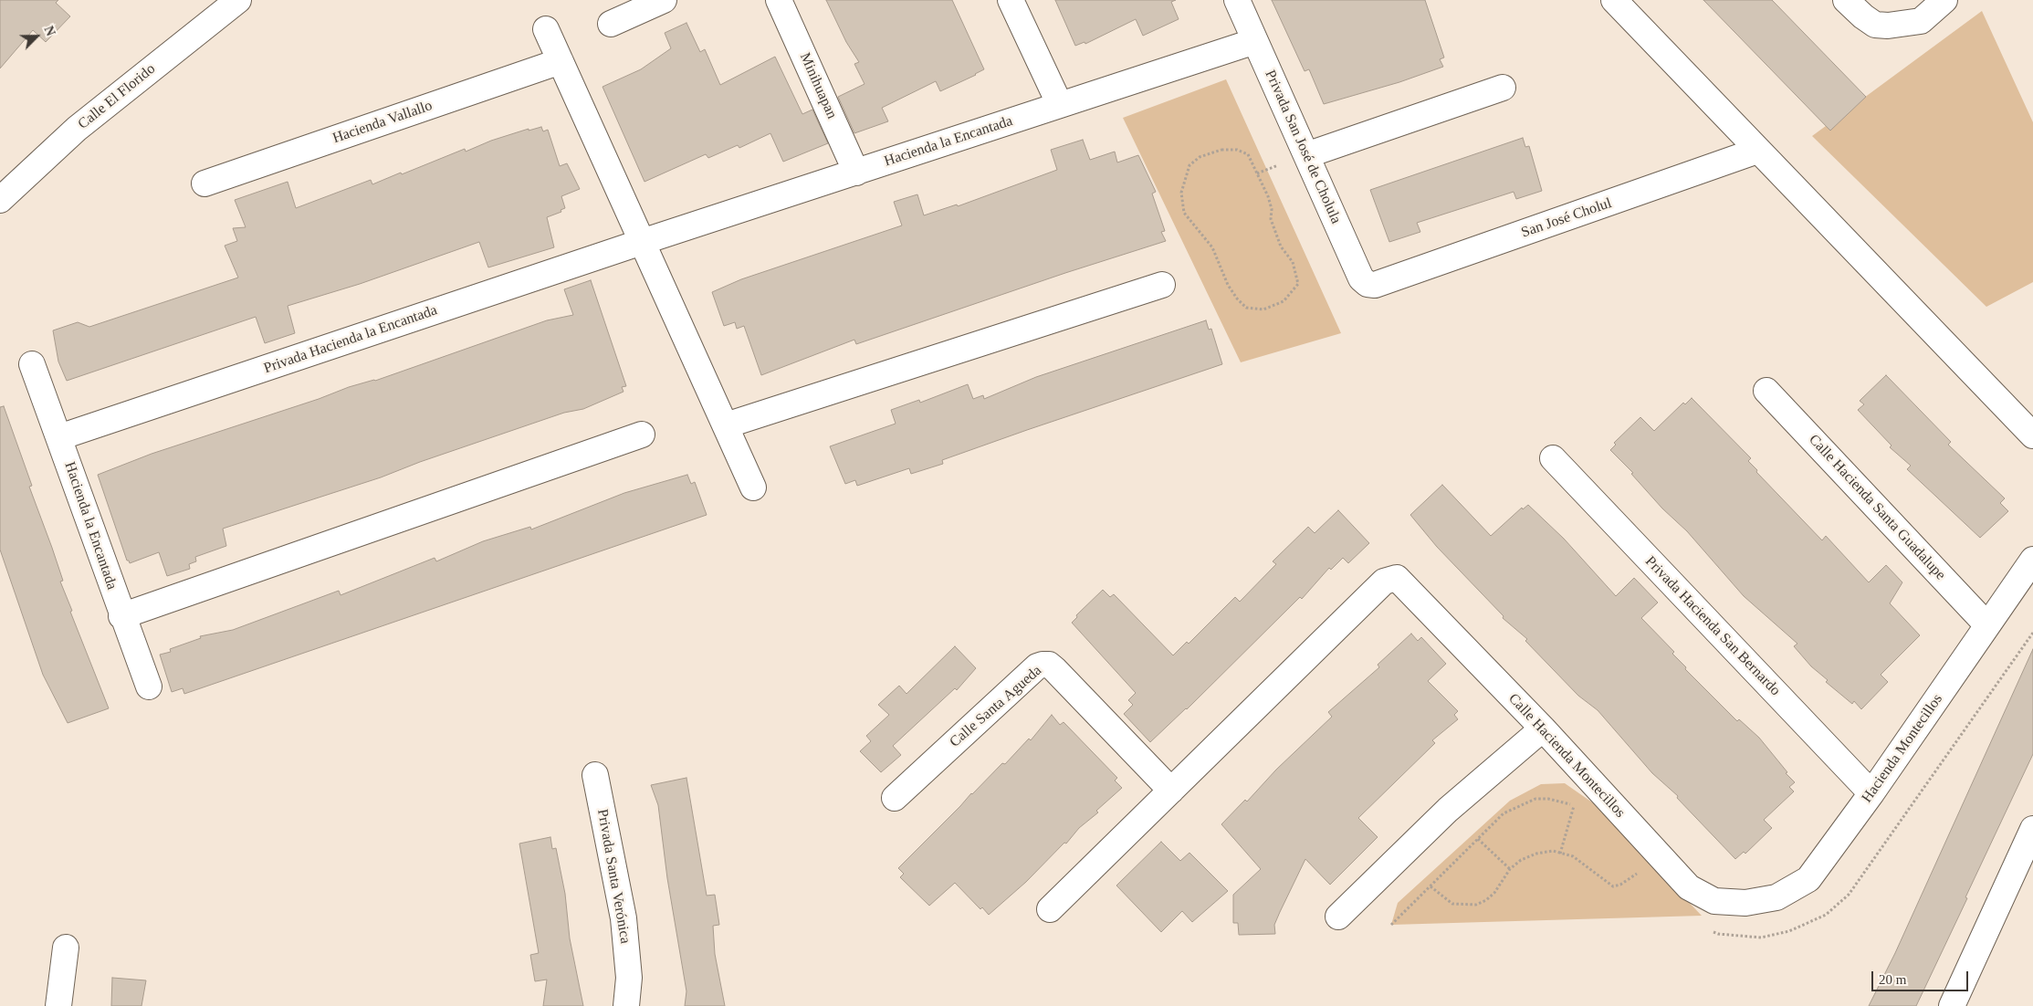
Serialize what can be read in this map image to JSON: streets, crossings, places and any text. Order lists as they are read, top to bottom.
{
  "streets": {
    "street": [
      "Minihuapan",
      "Calle El Florido",
      "Hacienda Vallallo",
      "Hacienda la Encantada",
      "Privada San José de Cholula",
      "San José Cholul",
      "Privada Hacienda la Encantada",
      "Calle Hacienda Santa Guadalupe",
      "Privada Hacienda San Bernardo",
      "Calle Santa Agueda",
      "Hacienda Montecillos",
      "Calle Hacienda Montecillos",
      "Privada Santa Verónica"
    ]
  },
  "crossings": [
    ["Minihuapan", "Hacienda la Encantada"],
    ["Hacienda la Encantada", "Privada San José de Cholula"],
    ["Hacienda la Encantada", "Privada Hacienda la Encantada"],
    ["Privada San José de Cholula", "San José Cholul"],
    ["Calle Hacienda Santa Guadalupe", "Hacienda Montecillos"],
    ["Privada Hacienda San Bernardo", "Hacienda Montecillos"],
    ["Calle Santa Agueda", "Calle Hacienda Montecillos"],
    ["Hacienda Montecillos", "Calle Hacienda Montecillos"]
  ],
  "scale_bar": "20 m",
  "north": "top right"
}
